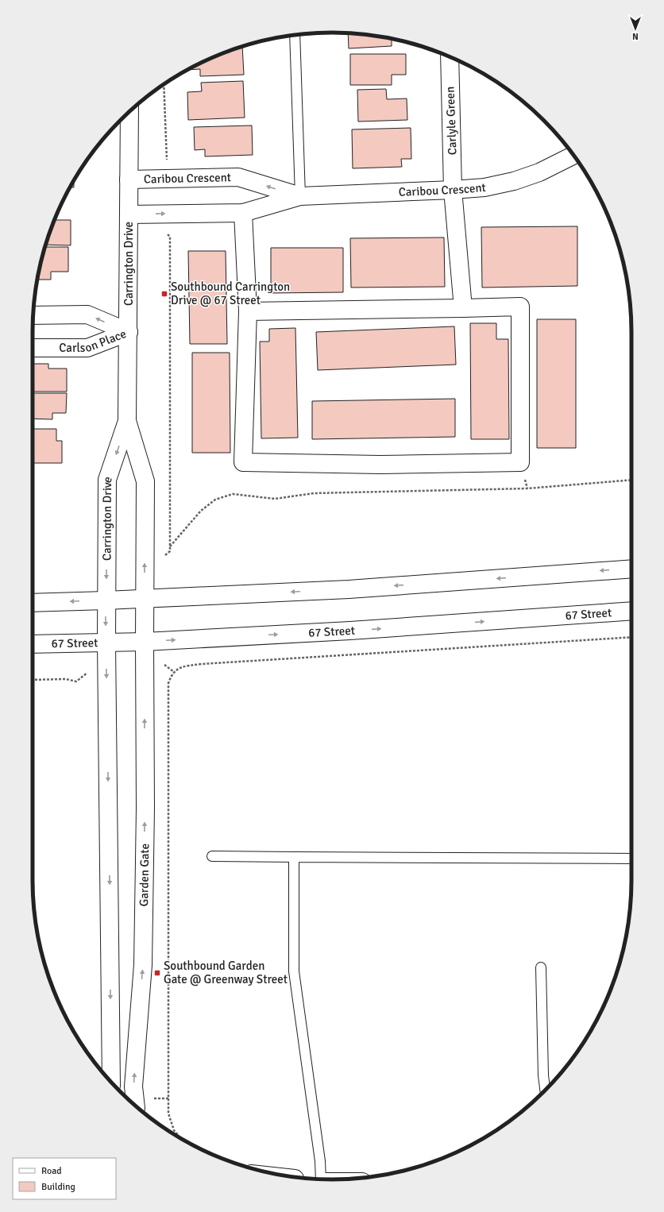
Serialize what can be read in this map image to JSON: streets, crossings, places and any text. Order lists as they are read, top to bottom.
{
  "streets": {
    "street": [
      "Carlyle Green",
      "Caribou Crescent",
      "Carrington Drive",
      "Carlson Place",
      "67 Street",
      "Garden Gate"
    ]
  },
  "crossings": [
    ["Carlyle Green", "Caribou Crescent"],
    ["Caribou Crescent", "Carrington Drive"],
    ["Carrington Drive", "Carlson Place"],
    ["Carrington Drive", "67 Street"],
    ["Carrington Drive", "Garden Gate"],
    ["67 Street", "Garden Gate"]
  ],
  "places": {
    "transit": ["Southbound Carrington Drive @ 67 Street", "Southbound Garden Gate @ Greenway Street"]
  },
  "legend": ["Road", "Building"],
  "north": "bottom"
}
